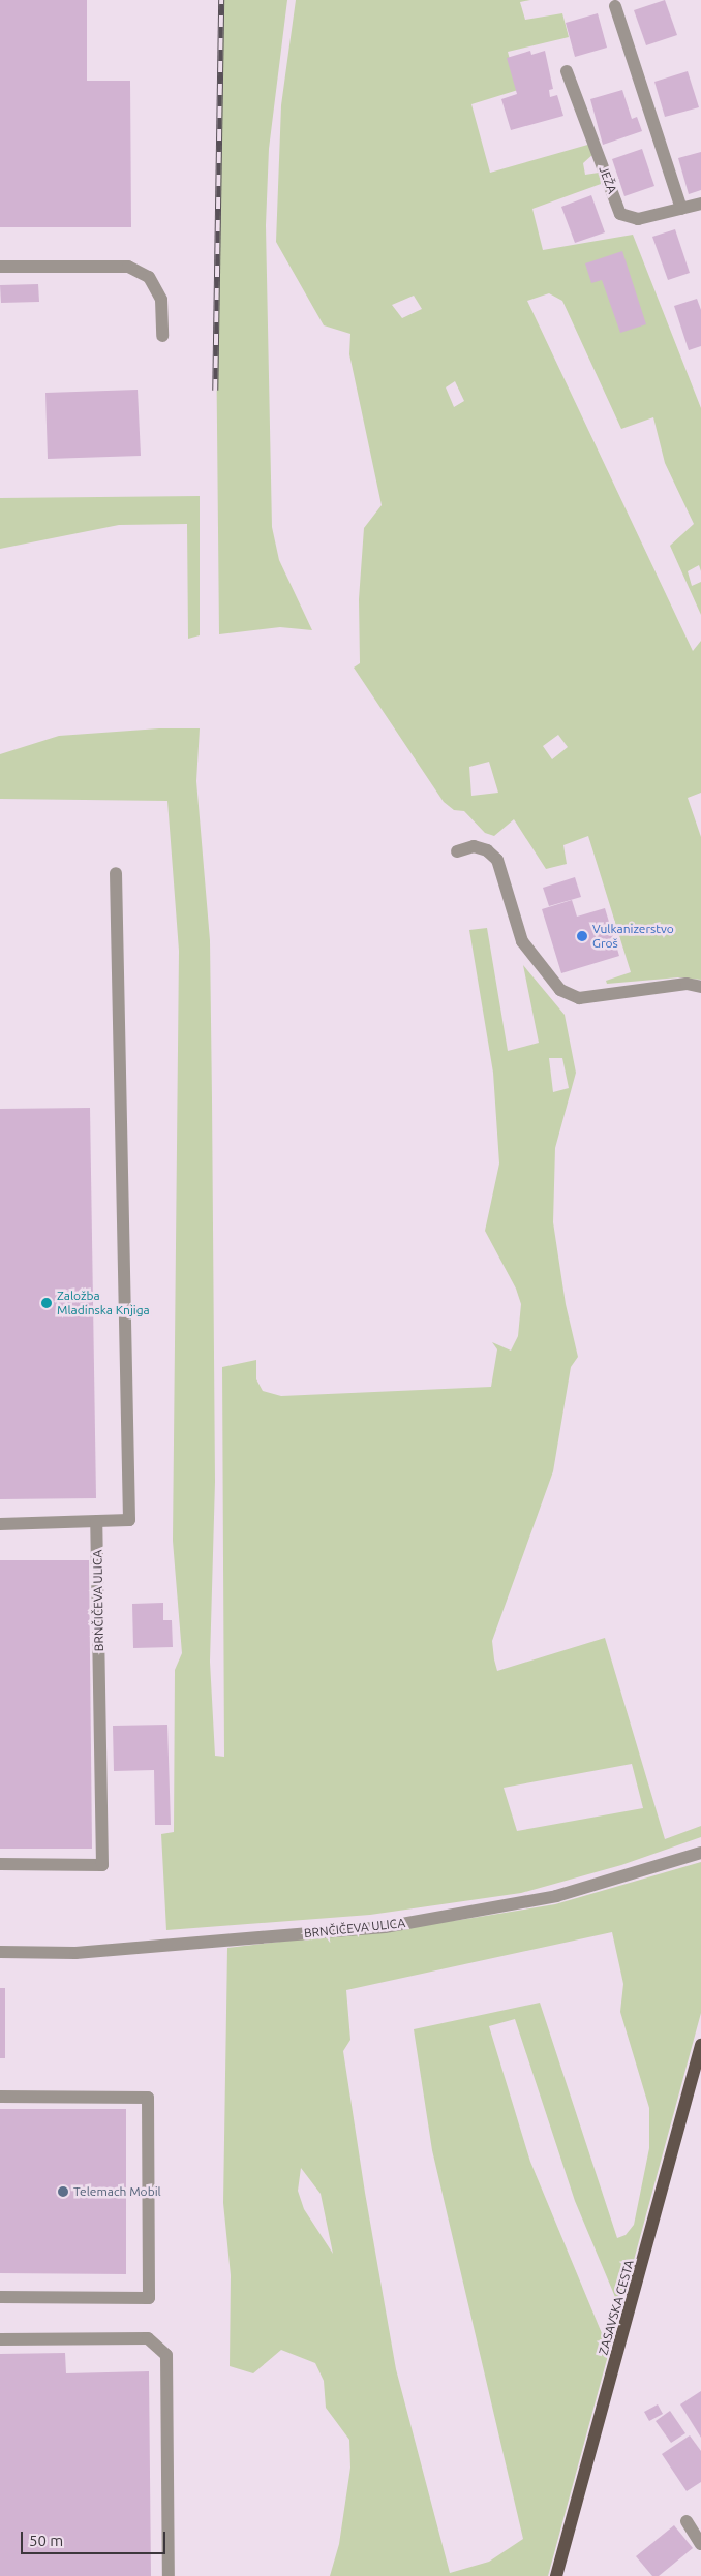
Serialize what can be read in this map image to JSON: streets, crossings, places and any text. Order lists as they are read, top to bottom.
{
  "streets": {
    "main road": ["ZASAVSKA CESTA"],
    "street": ["JEŽA", "BRNČIČEVA ULICA"]
  },
  "places": ["Vulkanizerstvo Groš", "Založba Mladinska Knjiga", "Telemach Mobil"],
  "scale_bar": "50 m"
}
